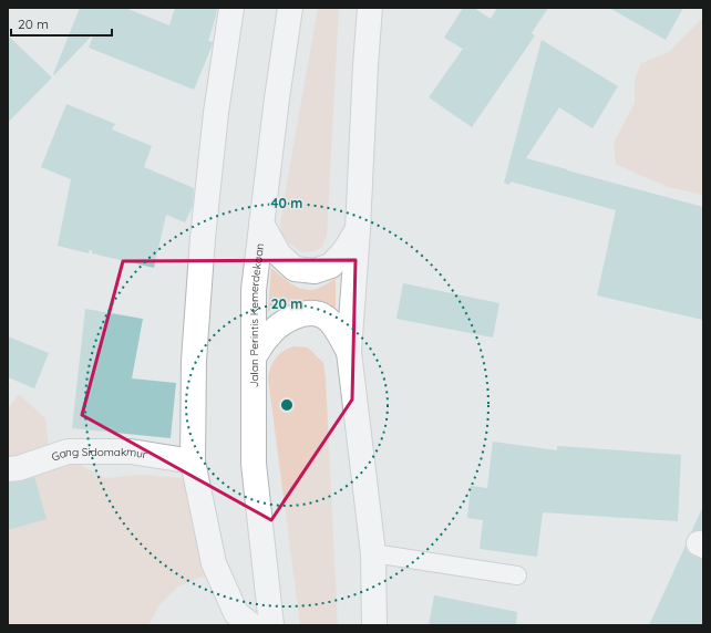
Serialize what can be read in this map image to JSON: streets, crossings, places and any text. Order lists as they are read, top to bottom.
{
  "streets": {
    "main road": ["Jalan Perintis Kemerdekaan", "Gang Sidomakmur"]
  },
  "scale_bar": "20 m",
  "rings": ["40 m", "20 m"]
}
